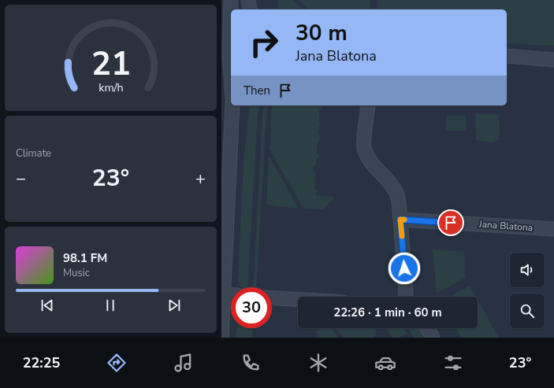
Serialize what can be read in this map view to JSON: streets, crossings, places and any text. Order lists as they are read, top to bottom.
{
  "streets": {
    "street": ["Jana Blatona"]
  },
  "page": {
    "turn": ["30 m", "Jana Blatona"],
    "then": "Then",
    "tile": "Climate",
    "heat": ["−", "23°", "+"],
    "song": ["98.1 FM", "Music"],
    "limit": "30",
    "trip": "22:26 · 1 min · 60 m",
    "tabs": ["22:25", "23°"],
    "gauge": ["21", "km/h"]
  }
}
